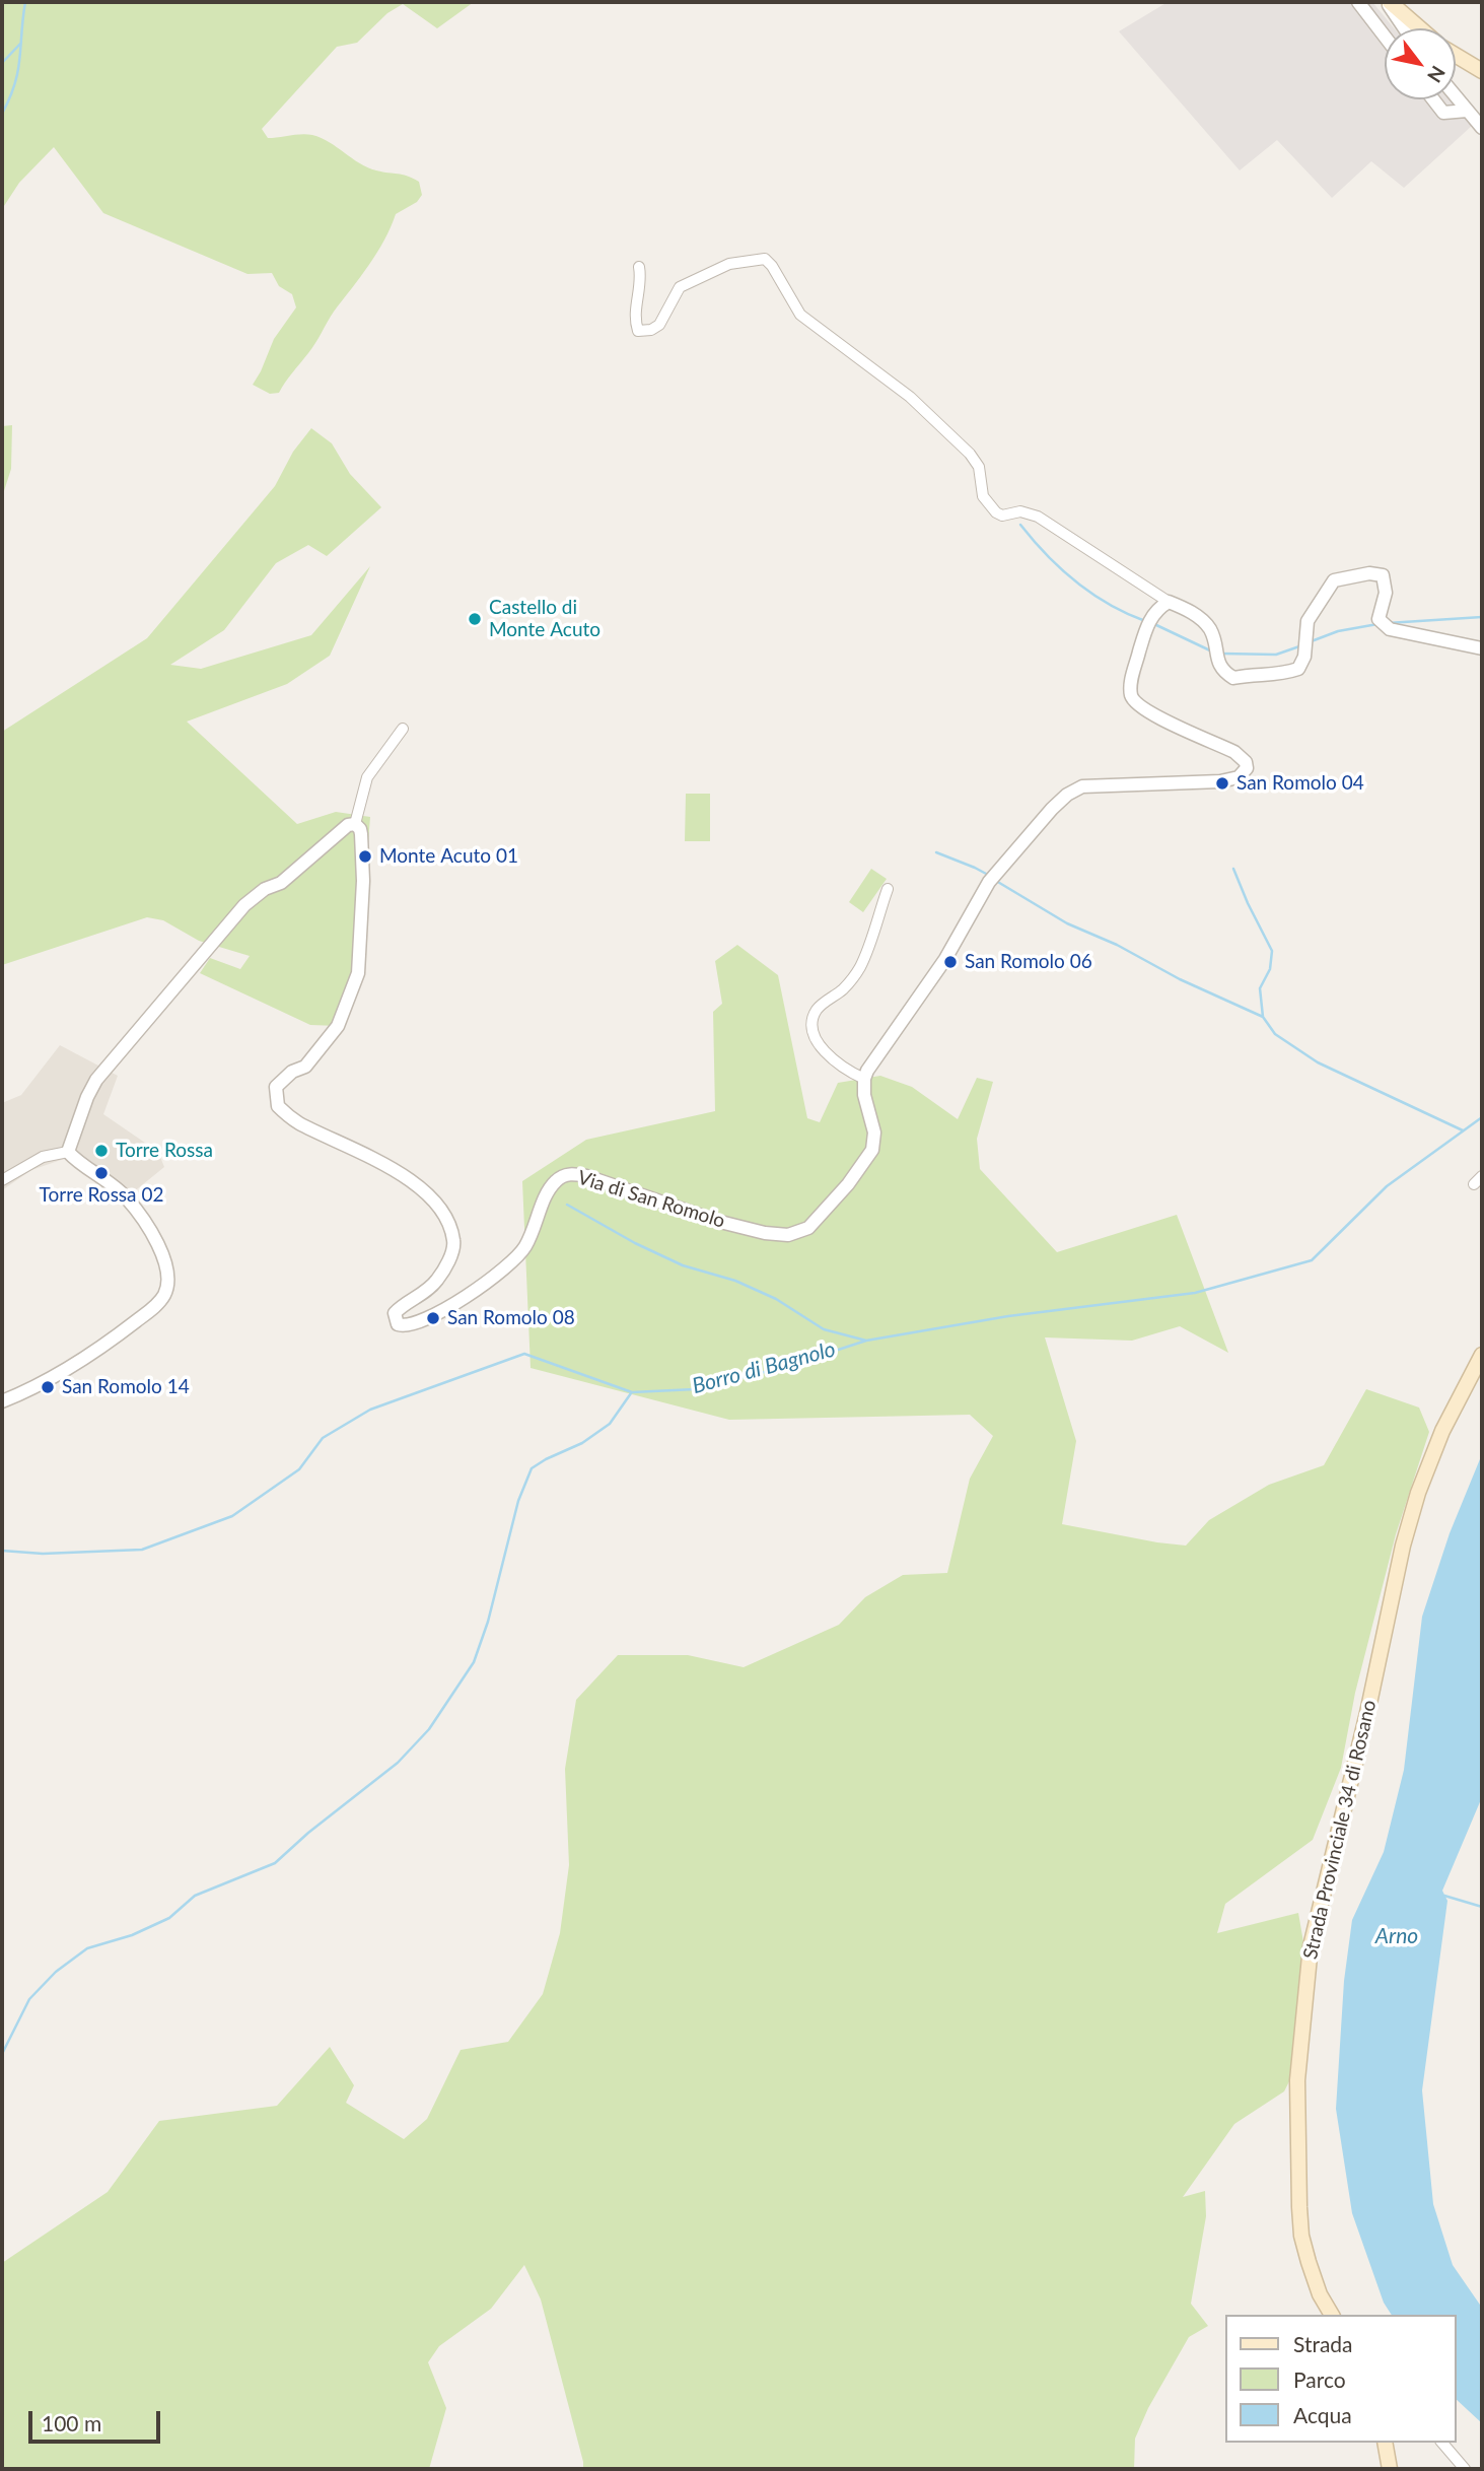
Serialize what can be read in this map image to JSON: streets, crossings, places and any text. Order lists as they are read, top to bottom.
{
  "streets": {
    "main road": ["Strada Provinciale 34 di Rosano"],
    "street": ["Via di San Romolo"]
  },
  "water": ["Borro di Bagnolo", "Arno"],
  "places": [
    "Castello di Monte Acuto",
    "San Romolo 04",
    "Monte Acuto 01",
    "San Romolo 06",
    "Torre Rossa",
    "Torre Rossa 02",
    "San Romolo 08",
    "San Romolo 14"
  ],
  "legend": ["Strada", "Parco", "Acqua"],
  "scale_bar": "100 m",
  "north": "bottom right"
}
